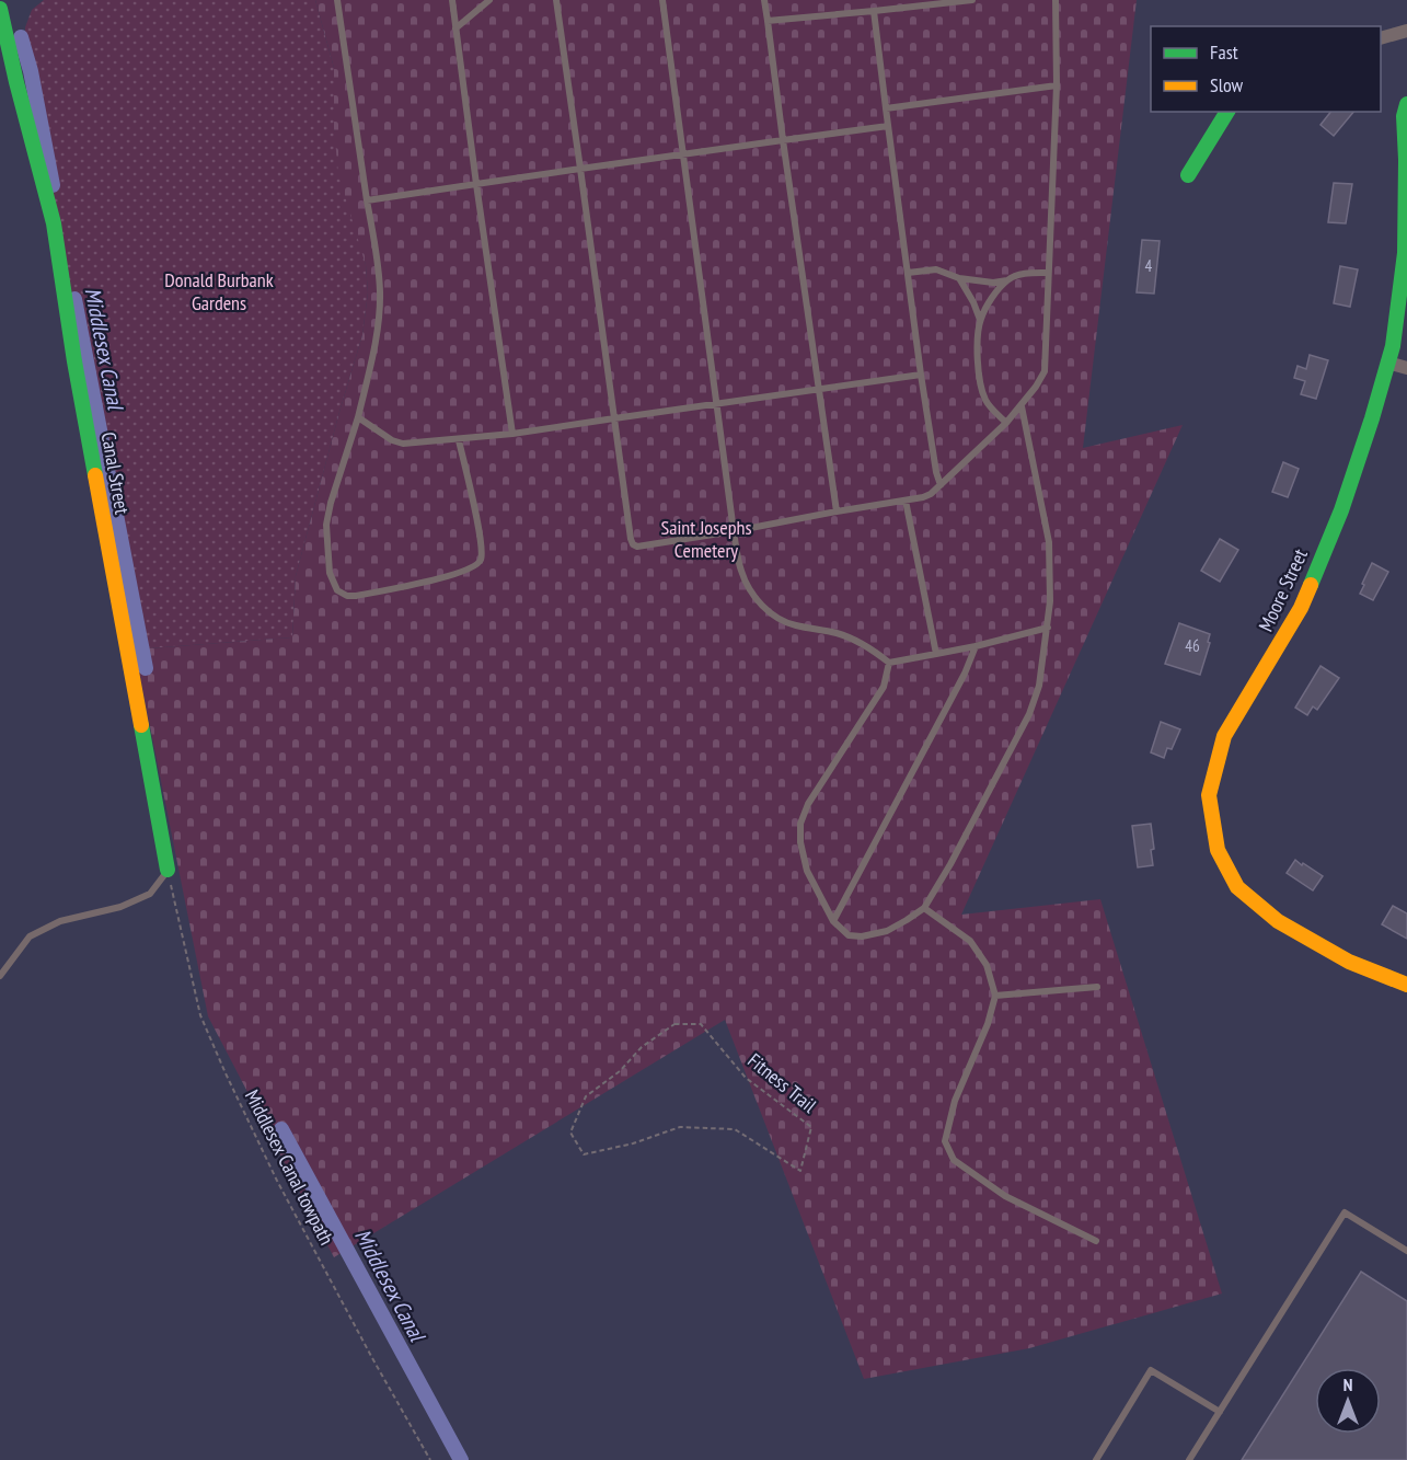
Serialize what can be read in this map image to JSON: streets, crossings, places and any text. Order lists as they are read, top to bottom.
{
  "streets": {
    "street": ["Canal Street", "Moore Street"],
    "path": ["Fitness Trail", "Middlesex Canal towpath"]
  },
  "crossings": [
    ["Canal Street", "Middlesex Canal towpath"]
  ],
  "water": ["Middlesex Canal"],
  "parks": ["Donald Burbank Gardens", "Saint Josephs Cemetery"],
  "house_numbers": ["4", "46"],
  "legend": ["Fast", "Slow"],
  "north": "top"
}
